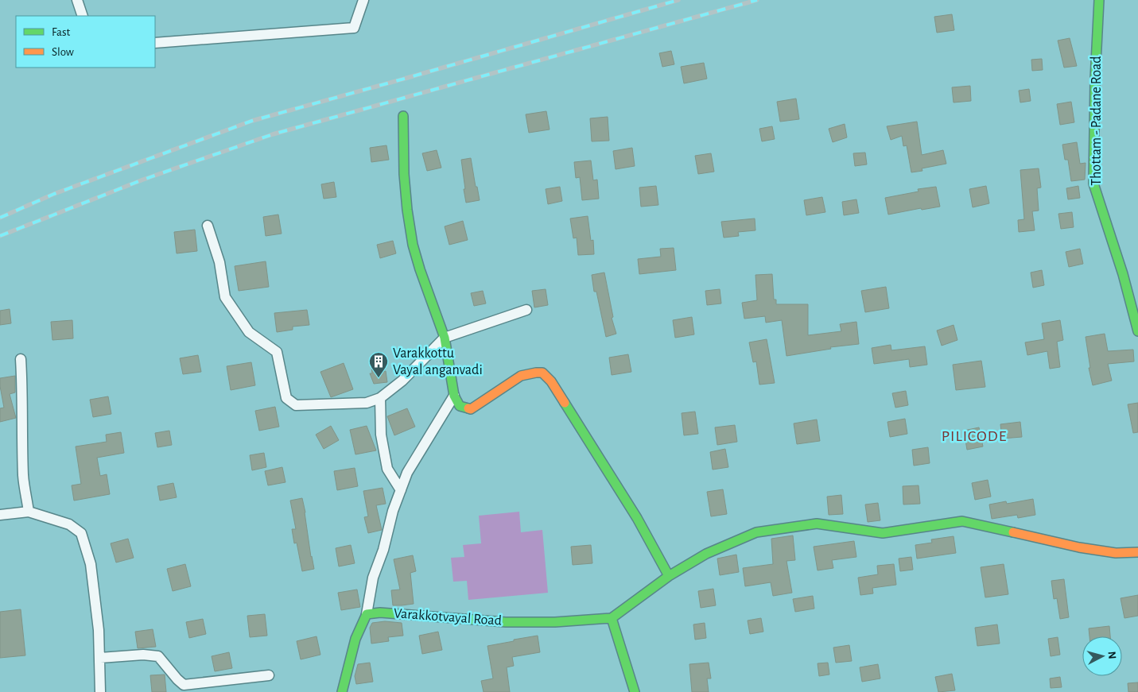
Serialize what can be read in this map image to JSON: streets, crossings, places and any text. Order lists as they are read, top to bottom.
{
  "streets": {
    "street": ["Thottam - Padane Road", "Varakkotvayal Road"]
  },
  "districts": ["PILICODE"],
  "places": {
    "building": ["Varakkottu Vayal anganvadi"]
  },
  "legend": ["Fast", "Slow"],
  "north": "right"
}
